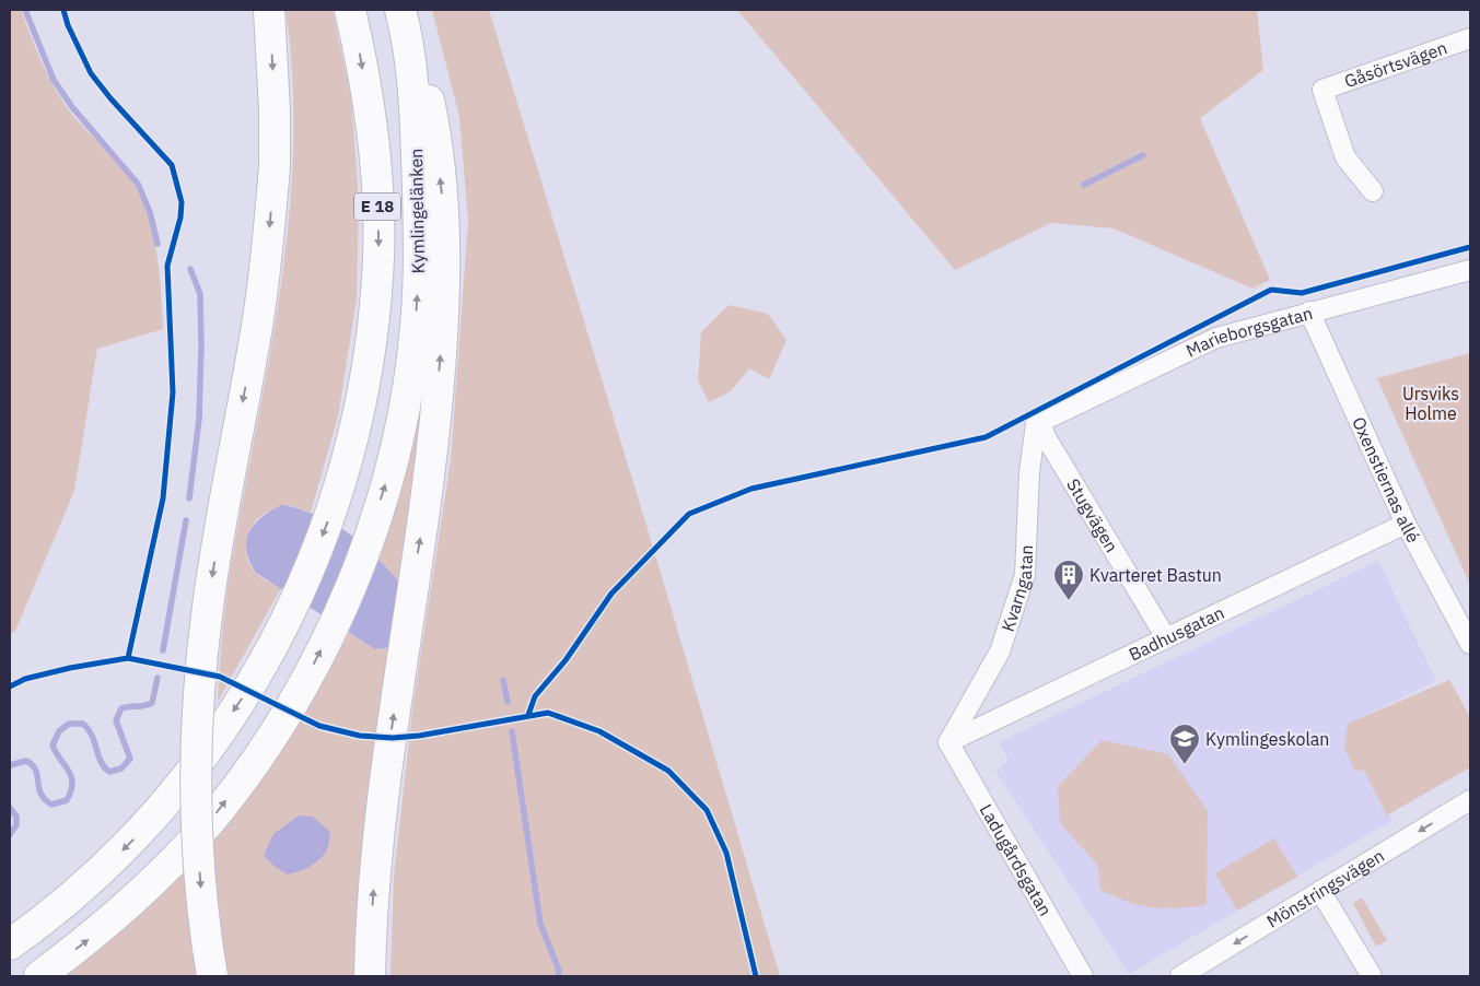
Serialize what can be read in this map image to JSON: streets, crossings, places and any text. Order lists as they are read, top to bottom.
{
  "streets": {
    "highway": ["E 18", "Kymlingelänken"],
    "street": [
      "Gåsörtsvägen",
      "Marieborgsgatan",
      "Oxenstiernas allé",
      "Stugvägen",
      "Kvarngatan",
      "Badhusgatan",
      "Ladugårdsgatan",
      "Mönstringsvägen"
    ]
  },
  "crossings": [
    ["Marieborgsgatan", "Oxenstiernas allé"],
    ["Marieborgsgatan", "Stugvägen"],
    ["Marieborgsgatan", "Kvarngatan"],
    ["Oxenstiernas allé", "Badhusgatan"],
    ["Stugvägen", "Kvarngatan"],
    ["Stugvägen", "Badhusgatan"],
    ["Kvarngatan", "Badhusgatan"],
    ["Kvarngatan", "Ladugårdsgatan"],
    ["Badhusgatan", "Ladugårdsgatan"]
  ],
  "one_way": ["Mönstringsvägen"],
  "parks": ["Ursviks Holme"],
  "places": {
    "building": ["Kvarteret Bastun"],
    "school or university": ["Kymlingeskolan"]
  }
}
